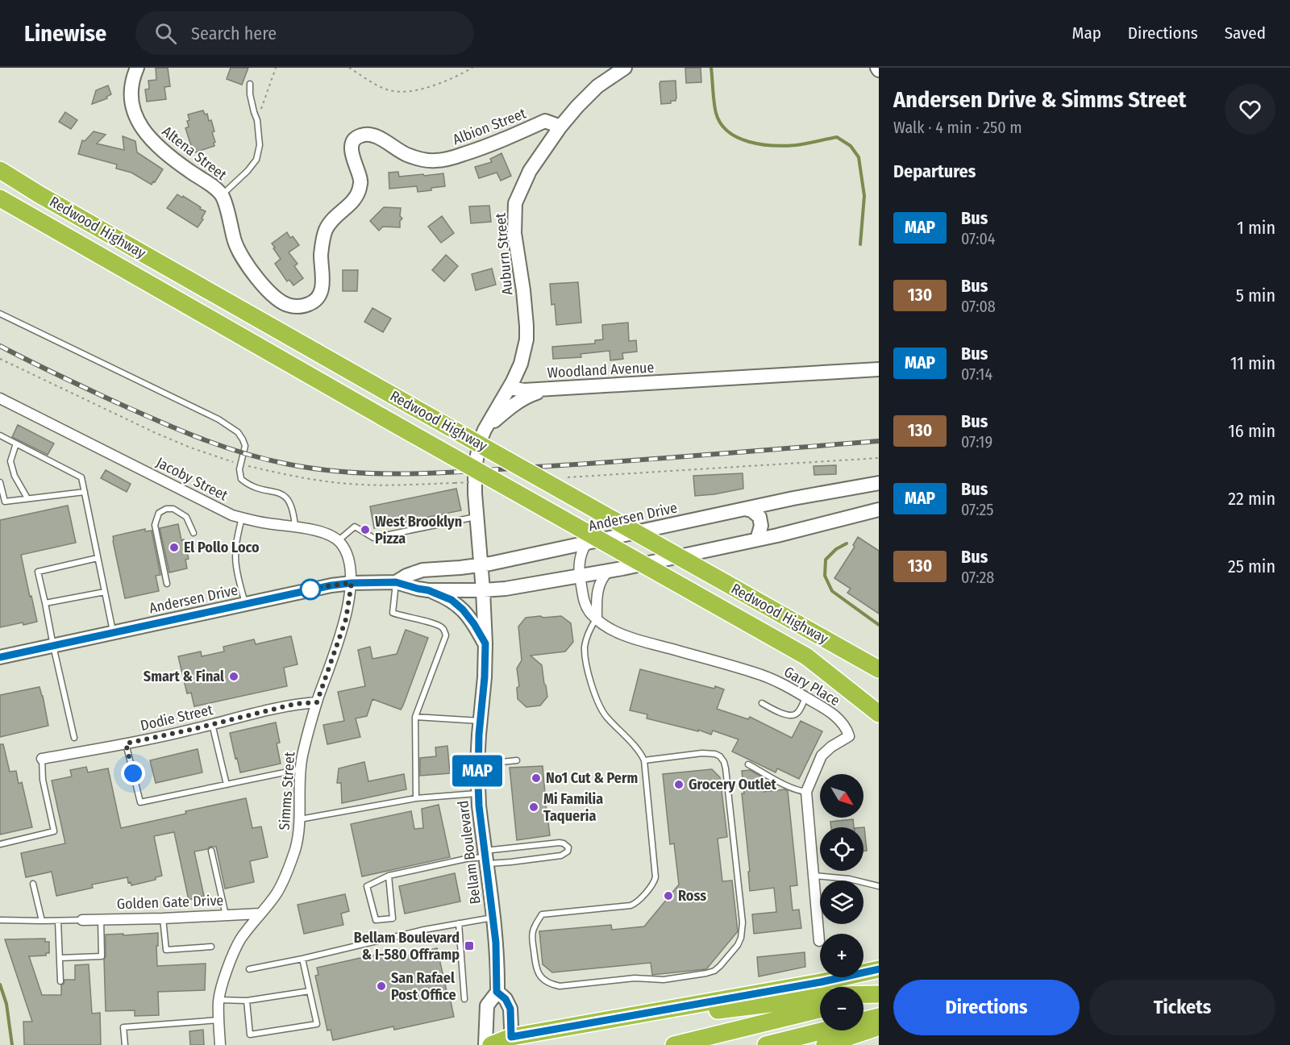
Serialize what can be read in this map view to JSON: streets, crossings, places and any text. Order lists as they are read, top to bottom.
{
  "streets": {
    "highway": ["Redwood Highway"],
    "main road": [
      "Albion Street",
      "Altena Street",
      "Auburn Street",
      "Woodland Avenue",
      "Andersen Drive",
      "Bellam Boulevard"
    ],
    "street": [
      "Jacoby Street",
      "Gary Place",
      "Dodie Street",
      "Simms Street",
      "Golden Gate Drive"
    ]
  },
  "crossings": [
    ["Albion Street", "Altena Street"],
    ["Albion Street", "Auburn Street"],
    ["Auburn Street", "Woodland Avenue"],
    ["Andersen Drive", "Gary Place"],
    ["Andersen Drive", "Simms Street"],
    ["Andersen Drive", "Bellam Boulevard"],
    ["Dodie Street", "Simms Street"],
    ["Simms Street", "Golden Gate Drive"]
  ],
  "places": {
    "other": [
      "West Brooklyn Pizza",
      "El Pollo Loco",
      "Smart & Final",
      "No1 Cut & Perm",
      "Grocery Outlet",
      "Mi Familia Taqueria",
      "Ross",
      "San Rafael Post Office"
    ],
    "transit": ["Bellam Boulevard & I-580 Offramp"]
  },
  "lines": ["bus line MAP"],
  "north": "bottom right",
  "page": {
    "header": "Linewise",
    "search": "Search here",
    "nav": ["Map", "Directions", "Saved"],
    "on_map": "MAP",
    "heading": [
      ["Andersen Drive & Simms Street", "Walk · 4 min · 250 m"],
      "Departures"
    ],
    "list": [
      {
        "mark": "MAP",
        "name": "Bus",
        "note": "07:04",
        "value": "1 min"
      },
      {
        "mark": "130",
        "name": "Bus",
        "note": "07:08",
        "value": "5 min"
      },
      {
        "mark": "MAP",
        "name": "Bus",
        "note": "07:14",
        "value": "11 min"
      },
      {
        "mark": "130",
        "name": "Bus",
        "note": "07:19",
        "value": "16 min"
      },
      {
        "mark": "MAP",
        "name": "Bus",
        "note": "07:25",
        "value": "22 min"
      },
      {
        "mark": "130",
        "name": "Bus",
        "note": "07:28",
        "value": "25 min"
      }
    ],
    "map_buttons": ["+", "−"],
    "buttons": ["Directions", "Tickets"]
  }
}
